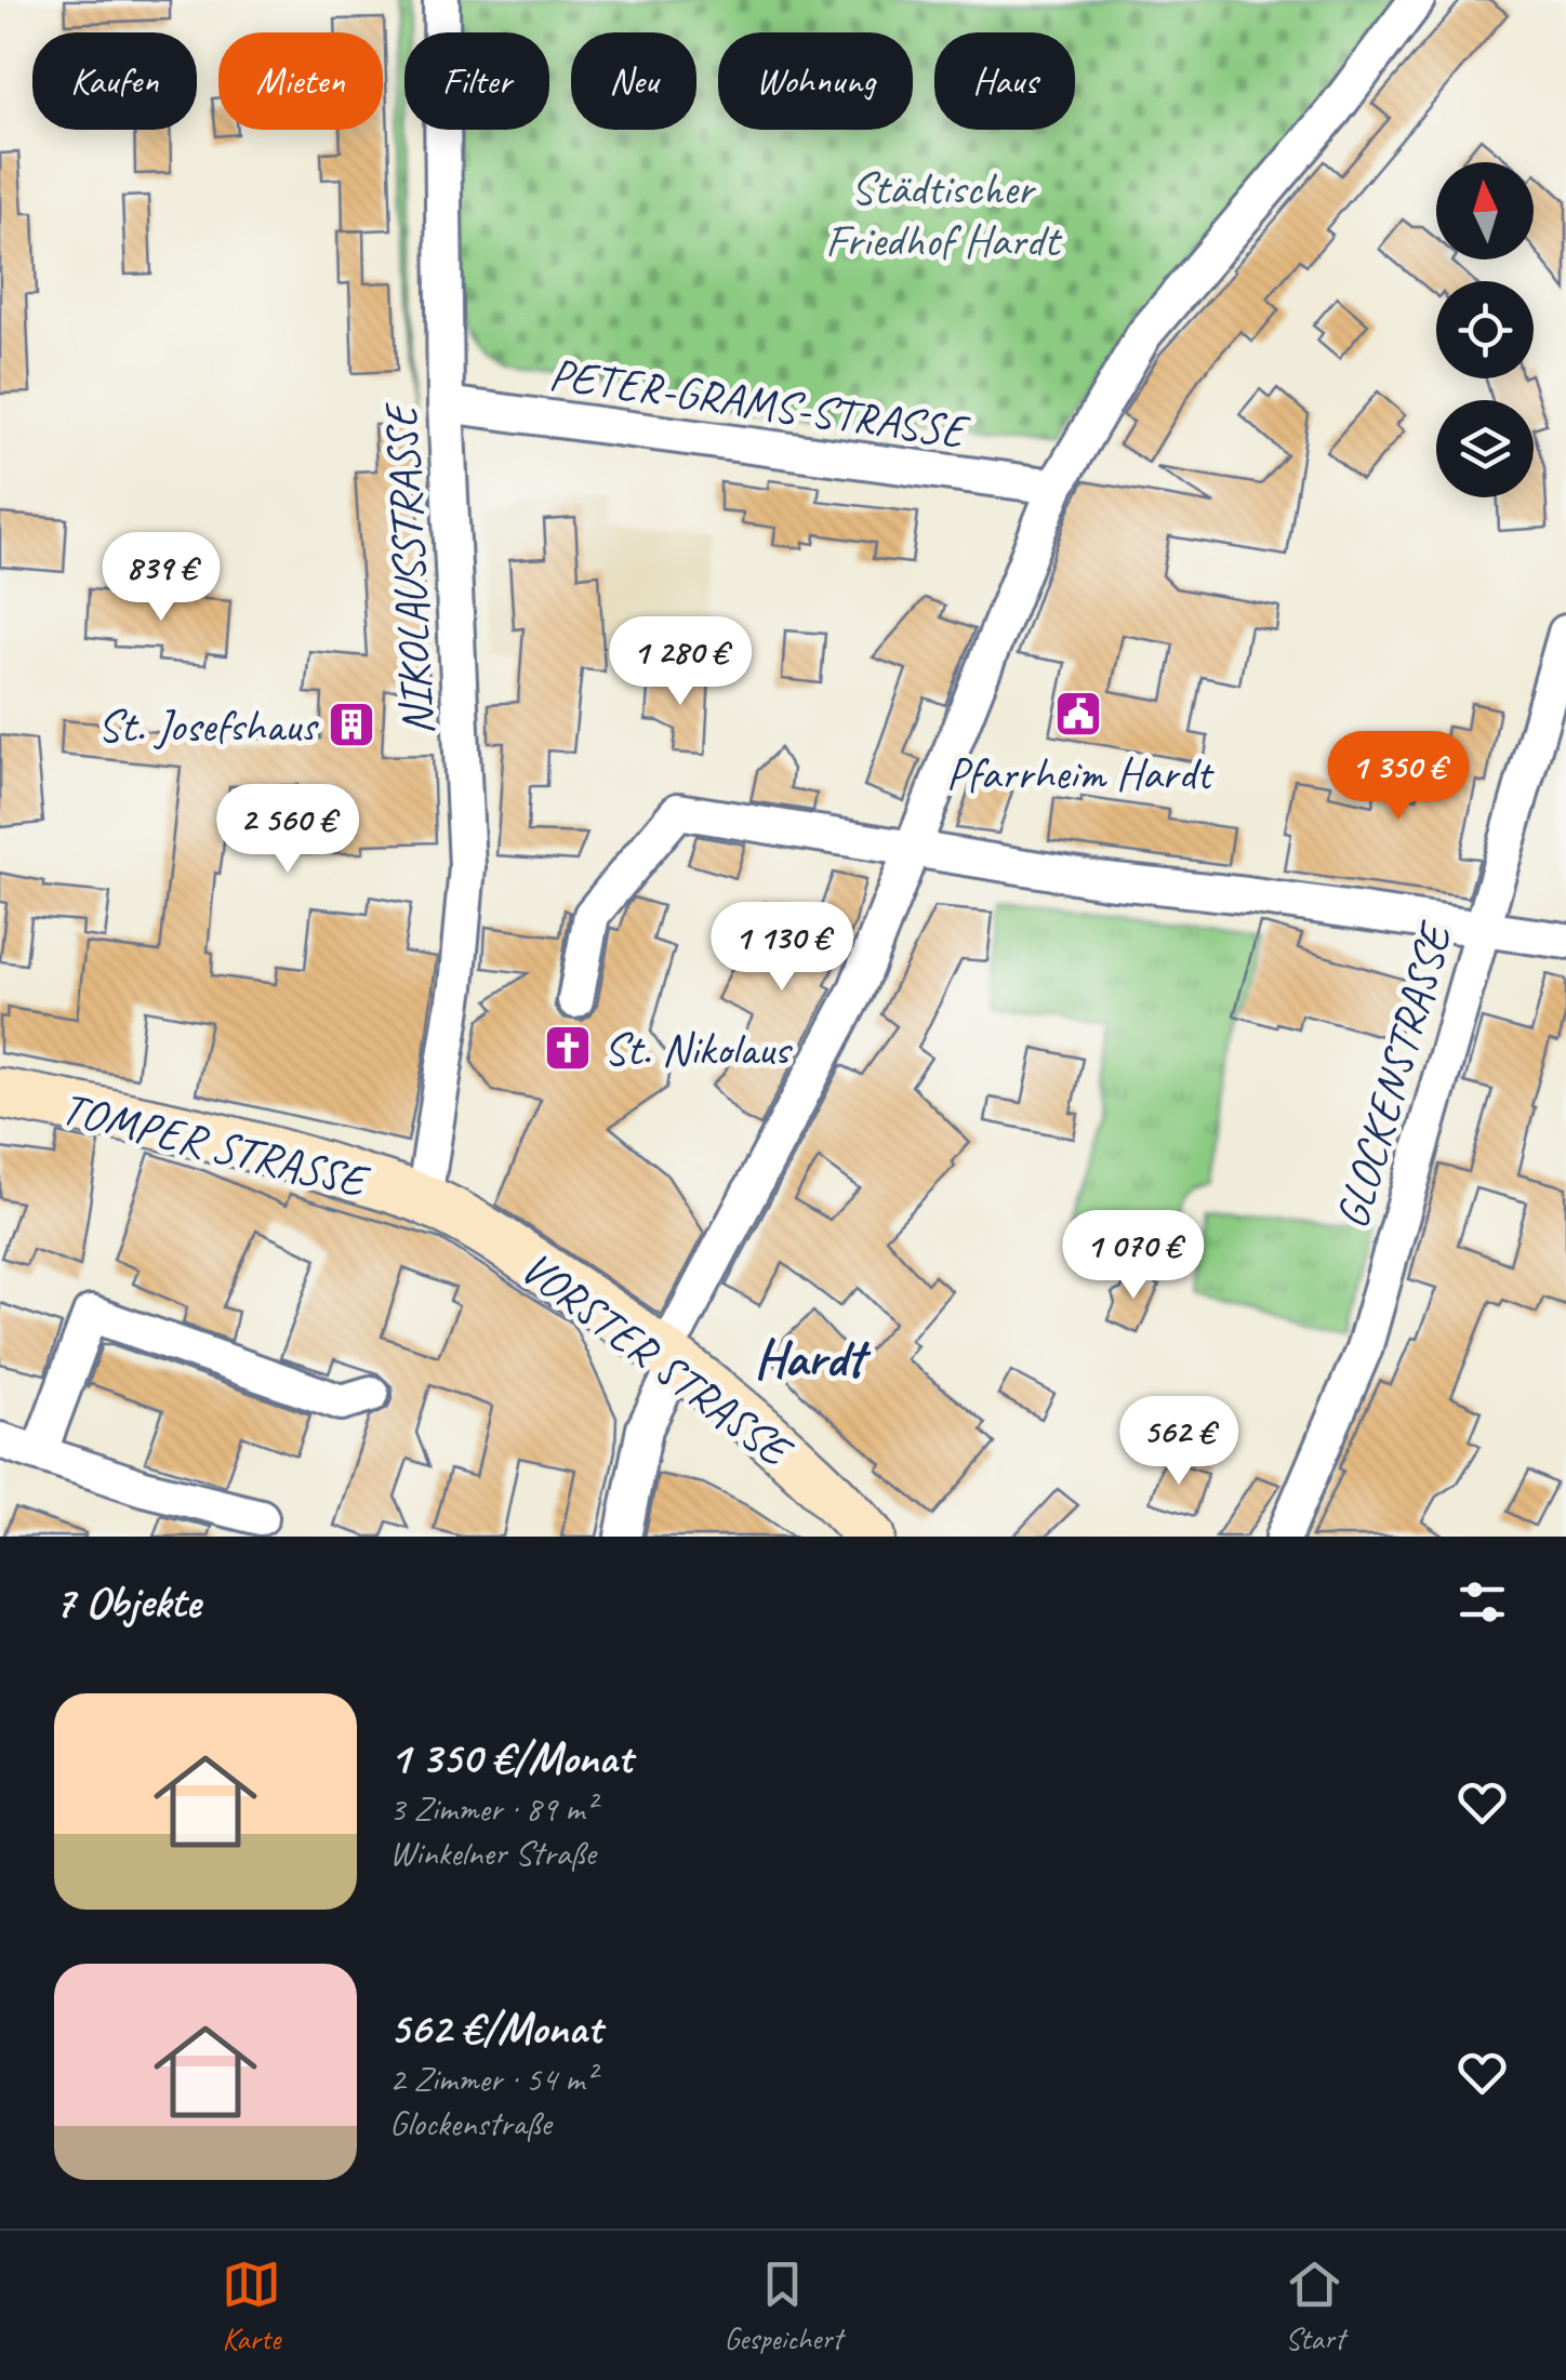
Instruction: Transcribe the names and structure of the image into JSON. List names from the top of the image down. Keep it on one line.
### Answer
{"streets":{"main road":["TOMPER STRASSE","VORSTER STRASSE"],"street":["PETER-GRAMS-STRASSE","NIKOLAUSSTRASSE","GLOCKENSTRASSE"]},"crossings":[["PETER-GRAMS-STRASSE","NIKOLAUSSTRASSE"],["NIKOLAUSSTRASSE","TOMPER STRASSE"],["NIKOLAUSSTRASSE","VORSTER STRASSE"],["TOMPER STRASSE","VORSTER STRASSE"]],"districts":["Hardt"],"parks":["Städtischer Friedhof Hardt"],"places":{"public building":["Pfarrheim Hardt"],"building":["St. Josefshaus"],"church":["St. Nikolaus"]},"north":"top","page":{"chip":["Kaufen","Mieten","Filter","Neu","Wohnung","Haus"],"price":["839 €","1 280 €","1 350 €","2 560 €","1 130 €","1 070 €","562 €"],"heading":"7 Objekte","list":[{"name":"1 350 €/Monat","note":"3 Zimmer · 89 m² · Winkelner Straße"},{"name":"562 €/Monat","note":"2 Zimmer · 54 m² · Glockenstraße"}],"tabs":["Karte","Gespeichert","Start"]}}
